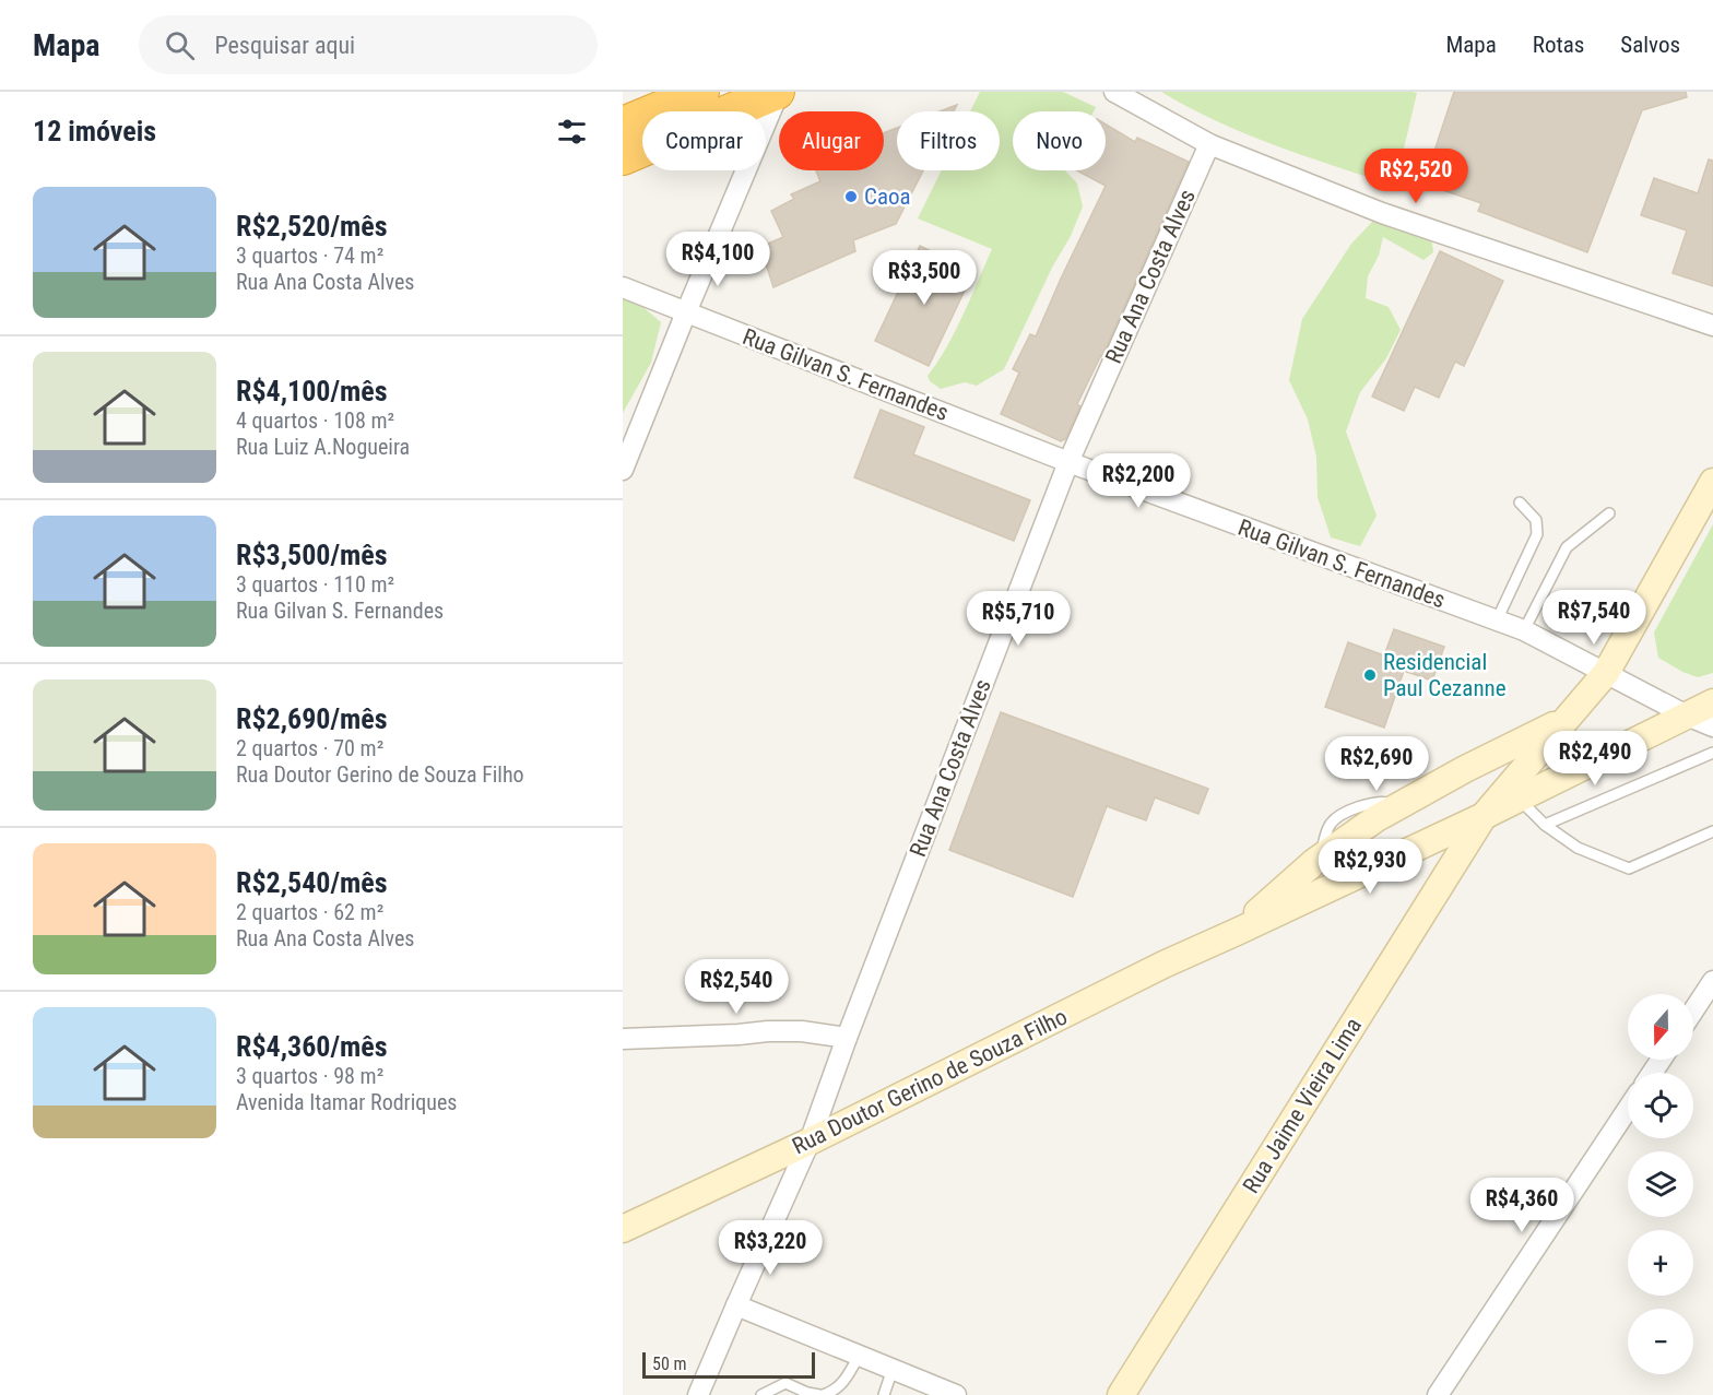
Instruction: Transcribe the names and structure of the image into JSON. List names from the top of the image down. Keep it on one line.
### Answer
{"streets":{"main road":["Rua Doutor Gerino de Souza Filho","Rua Jaime Vieira Lima"],"street":["Rua Ana Costa Alves","Rua Gilvan S. Fernandes"]},"crossings":[["Rua Ana Costa Alves","Rua Gilvan S. Fernandes"],["Rua Ana Costa Alves","Rua Doutor Gerino de Souza Filho"],["Rua Gilvan S. Fernandes","Rua Doutor Gerino de Souza Filho"],["Rua Gilvan S. Fernandes","Rua Jaime Vieira Lima"],["Rua Doutor Gerino de Souza Filho","Rua Jaime Vieira Lima"]],"places":["Caoa","Residencial Paul Cezanne"],"scale_bar":"50 m","north":"bottom","page":{"header":"Mapa","search":"Pesquisar aqui","nav":["Mapa","Rotas","Salvos"],"heading":"12 imóveis","chip":["Comprar","Alugar","Filtros","Novo"],"price":["R$2,520","R$4,100","R$3,500","R$2,200","R$7,540","R$5,710","R$2,490","R$2,690","R$2,930","R$2,540","R$4,360","R$3,220"],"list":[{"name":"R$2,520/mês","note":"3 quartos · 74 m² · Rua Ana Costa Alves"},{"name":"R$4,100/mês","note":"4 quartos · 108 m² · Rua Luiz A.Nogueira"},{"name":"R$3,500/mês","note":"3 quartos · 110 m² · Rua Gilvan S. Fernandes"},{"name":"R$2,690/mês","note":"2 quartos · 70 m² · Rua Doutor Gerino de Souza Filho"},{"name":"R$2,540/mês","note":"2 quartos · 62 m² · Rua Ana Costa Alves"},{"name":"R$4,360/mês","note":"3 quartos · 98 m² · Avenida Itamar Rodriques"}],"map_buttons":["+","−"],"scale":"50 m"}}
